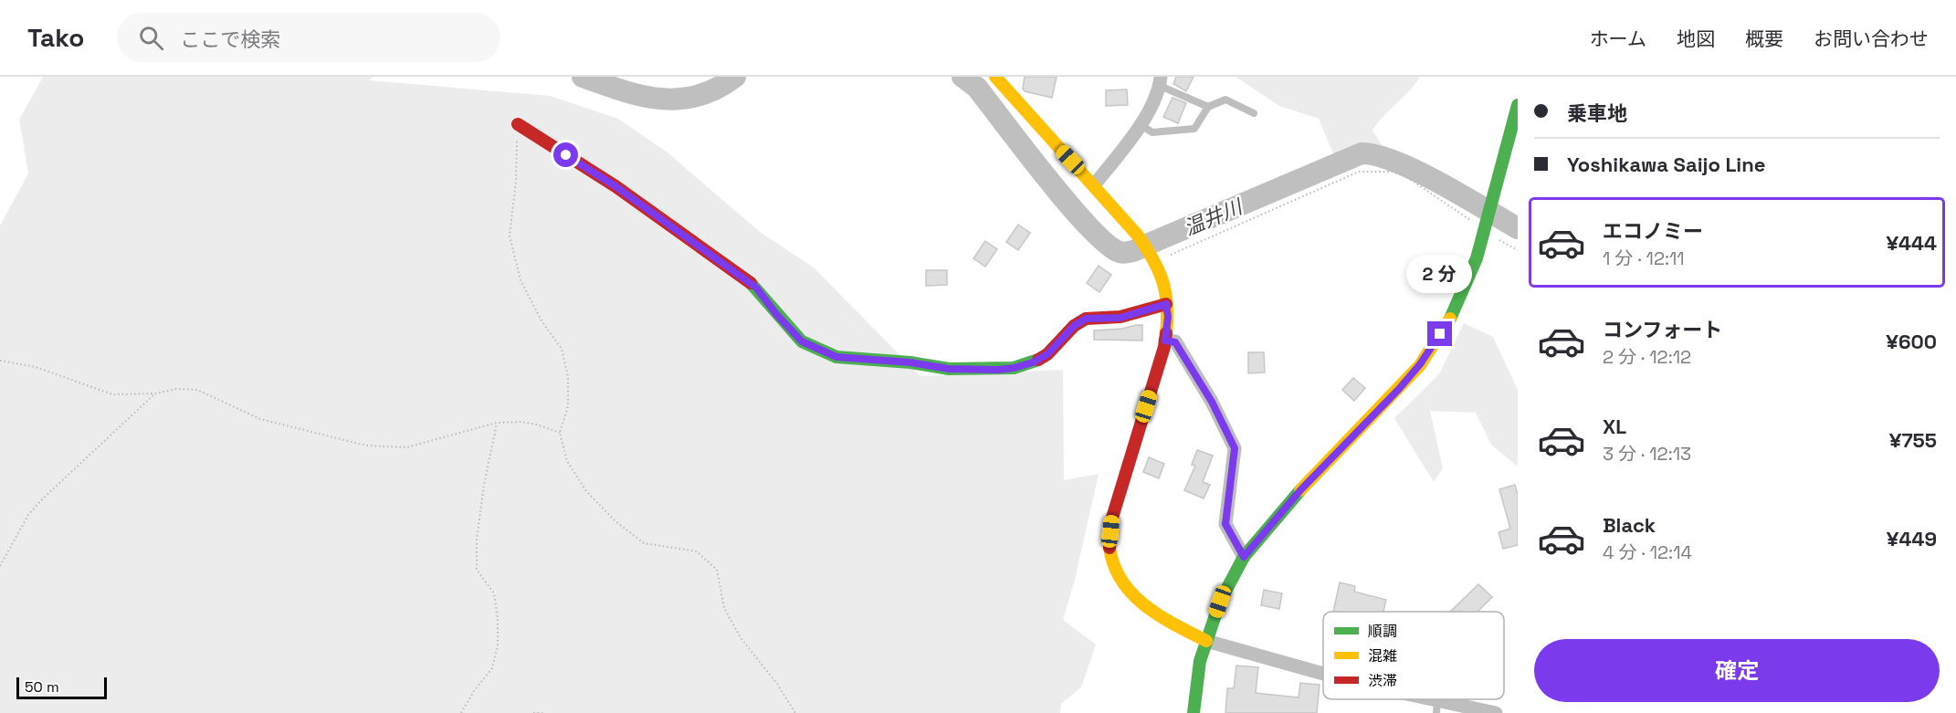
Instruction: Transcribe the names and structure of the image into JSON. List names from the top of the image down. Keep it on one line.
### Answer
{"water":["温井川"],"legend":["順調","混雑","渋滞"],"scale_bar":"50 m","page":{"header":"Tako","search":"ここで検索","nav":["ホーム","地図","概要","お問い合わせ"],"banner":["乗車地","Yoshikawa Saijo Line"],"list":[{"name":"エコノミー","note":"1 分 · 12:11","value":"¥444"},{"name":"コンフォート","note":"2 分 · 12:12","value":"¥600"},{"name":"XL","note":"3 分 · 12:13","value":"¥755"},{"name":"Black","note":"4 分 · 12:14","value":"¥449"}],"bubble":"2 分","buttons":"確定","scale":"50 m"}}
